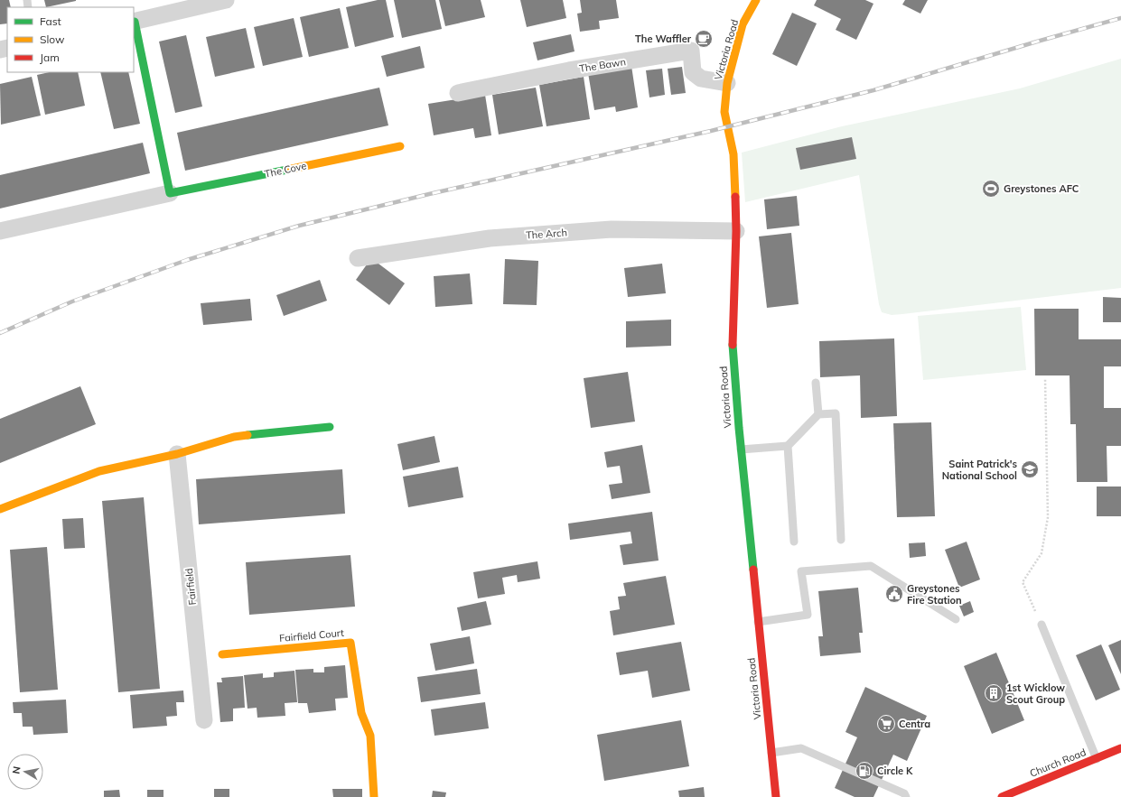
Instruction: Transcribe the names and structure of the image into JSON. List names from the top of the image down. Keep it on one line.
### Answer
{"streets":{"street":["Victoria Road","The Bawn","The Cove","The Arch","Fairfield","Fairfield Court","Church Road"]},"crossings":[["Victoria Road","The Bawn"],["Victoria Road","The Arch"]],"places":{"cafe":["The Waffler"],"sports":["Greystones AFC"],"school or university":["Saint Patrick's National School"],"public building":["Greystones Fire Station"],"building":["1st Wicklow Scout Group"],"supermarket":["Centra"],"fuel station":["Circle K"]},"legend":["Fast","Slow","Jam"],"north":"left"}
